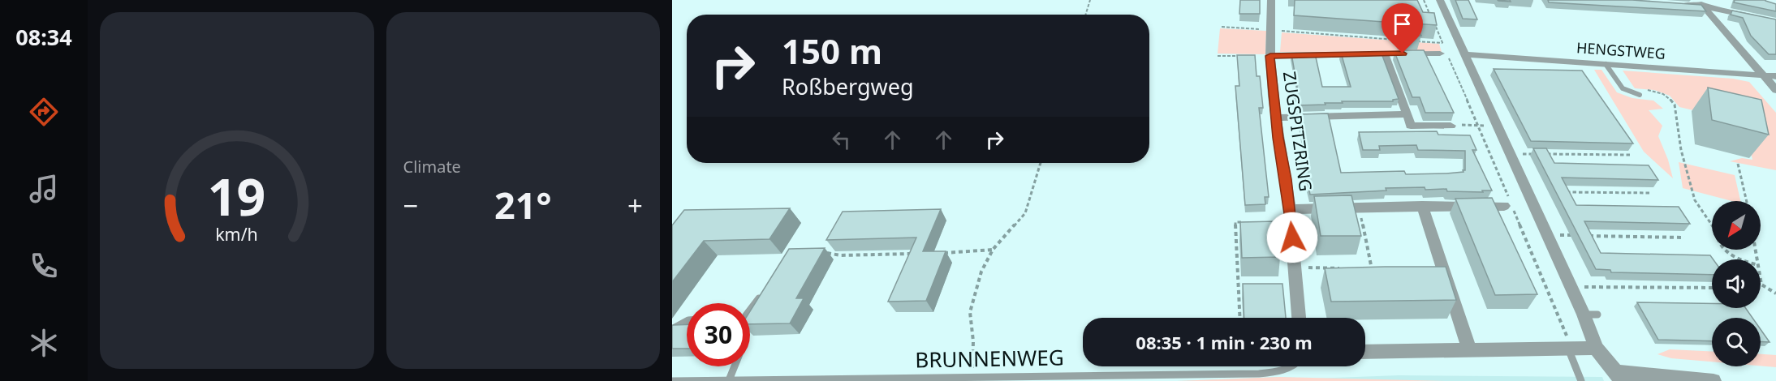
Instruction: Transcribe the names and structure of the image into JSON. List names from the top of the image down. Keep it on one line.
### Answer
{"streets":{"street":["HENGSTWEG","ZUGSPITZRING"],"lane":["BRUNNENWEG"]},"north":"bottom left","page":{"tabs":"08:34","tile":"Climate","turn":["150 m","Roßbergweg"],"heat":["−","21°","+"],"limit":"30","trip":"08:35 · 1 min · 230 m","gauge":["19","km/h"]}}
